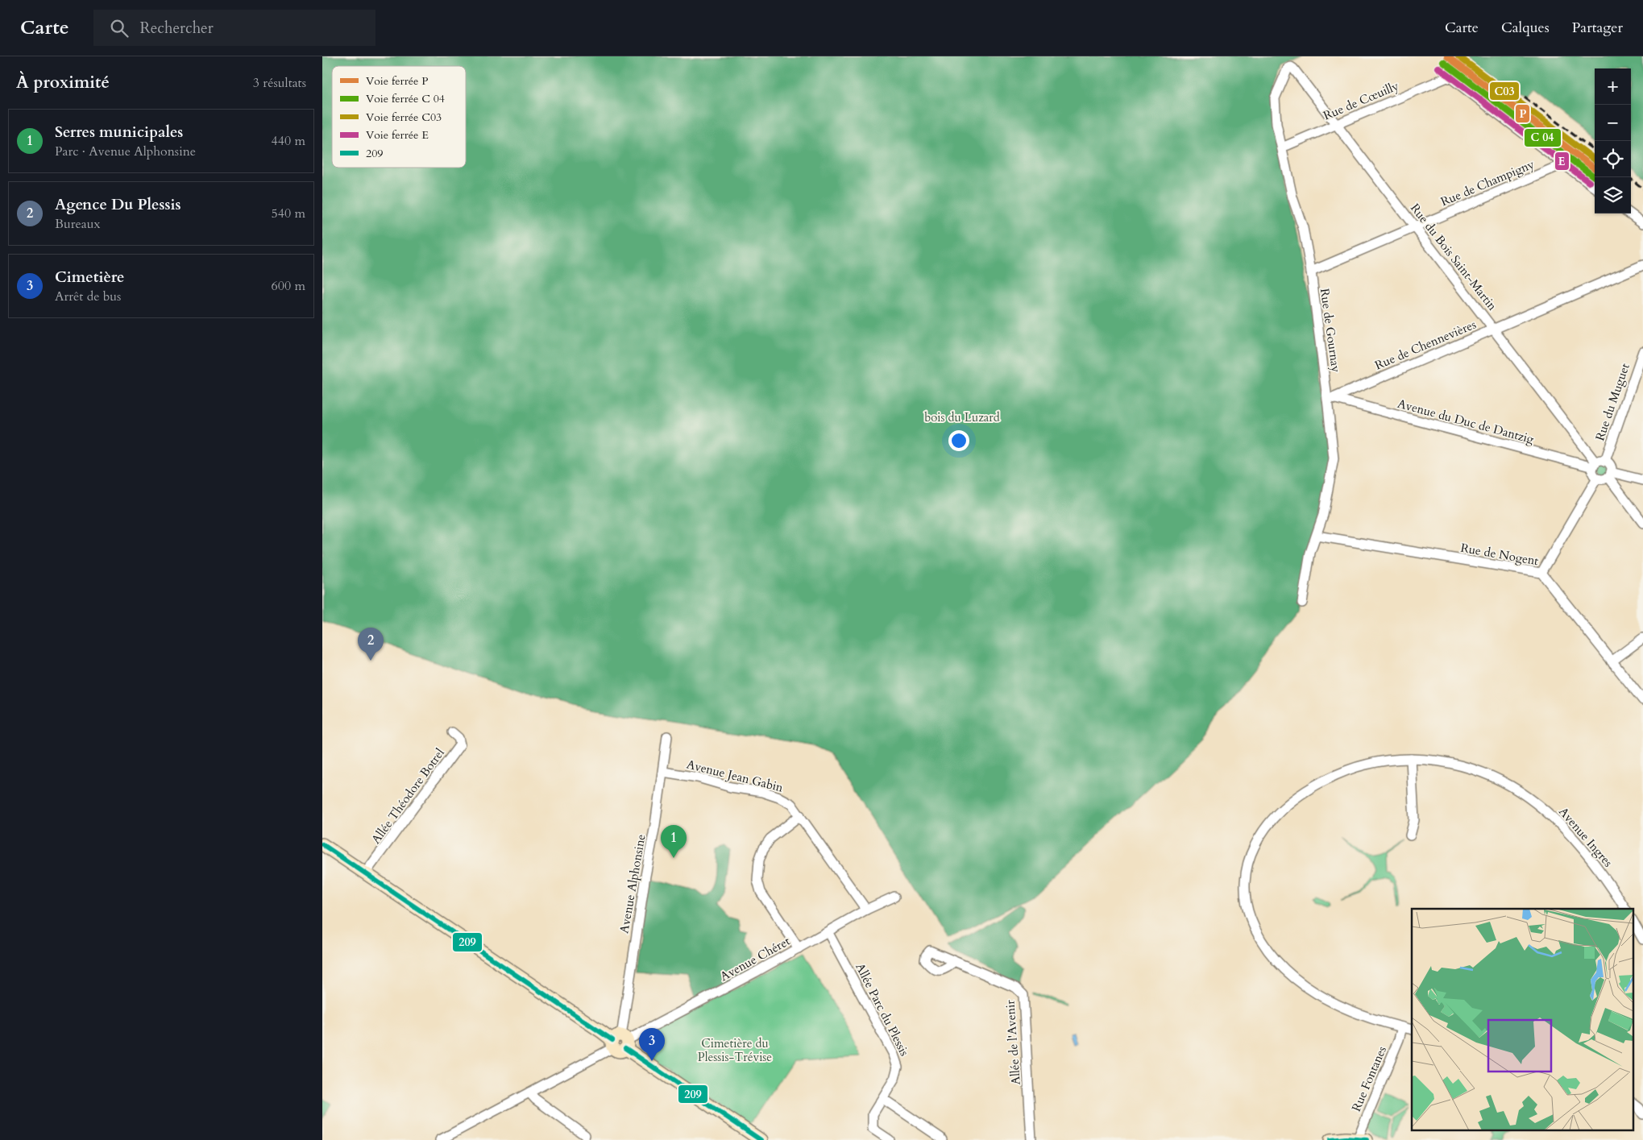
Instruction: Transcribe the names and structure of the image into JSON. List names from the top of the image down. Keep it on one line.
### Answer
{"streets":{"street":["Rue de Cœuilly","Rue de Champigny","Rue du Bois Saint-Martin","Rue de Gournay","Rue de Chennevières","Rue du Muguet","Avenue du Duc de Dantzig","Rue de Nogent","Avenue Jean Gabin","Allée Théodore Botrel","Avenue Ingres","Avenue Alphonsine","Avenue Chéret","Allée Parc du Plessis","Allée de l'Avenir","Rue Fontanes"]},"crossings":[["Rue de Cœuilly","Rue de Champigny"],["Rue de Cœuilly","Rue du Bois Saint-Martin"],["Rue de Cœuilly","Rue de Gournay"],["Rue de Champigny","Rue du Bois Saint-Martin"],["Rue de Champigny","Rue de Gournay"],["Rue du Bois Saint-Martin","Rue de Gournay"],["Rue du Bois Saint-Martin","Rue de Chennevières"],["Rue du Bois Saint-Martin","Rue du Muguet"],["Rue du Bois Saint-Martin","Avenue du Duc de Dantzig"],["Rue de Gournay","Rue de Chennevières"],["Rue de Gournay","Avenue du Duc de Dantzig"],["Rue de Gournay","Rue de Nogent"],["Rue de Chennevières","Avenue du Duc de Dantzig"],["Rue du Muguet","Avenue du Duc de Dantzig"],["Avenue Jean Gabin","Avenue Alphonsine"],["Avenue Jean Gabin","Avenue Chéret"],["Avenue Ingres","Rue Fontanes"],["Avenue Alphonsine","Avenue Chéret"],["Avenue Chéret","Allée Parc du Plessis"]],"parks":["bois du Luzard","Cimetière du Plessis-Trévise"],"lines":["rail line P","rail line C03","rail line E","transit line 209"],"legend":["Voie ferrée P","Voie ferrée C 04","Voie ferrée C03","Voie ferrée E","209"],"page":{"header":"Carte","search":"Rechercher","nav":["Carte","Calques","Partager"],"heading":["À proximité","3 résultats"],"map_buttons":["+","−"],"list":[{"mark":"1","name":"Serres municipales","note":"Parc · Avenue Alphonsine","value":"440 m"},{"mark":"2","name":"Agence Du Plessis","note":"Bureaux","value":"540 m"},{"mark":"3","name":"Cimetière","note":"Arrêt de bus","value":"600 m"}],"pins":["2","1","3"]}}
